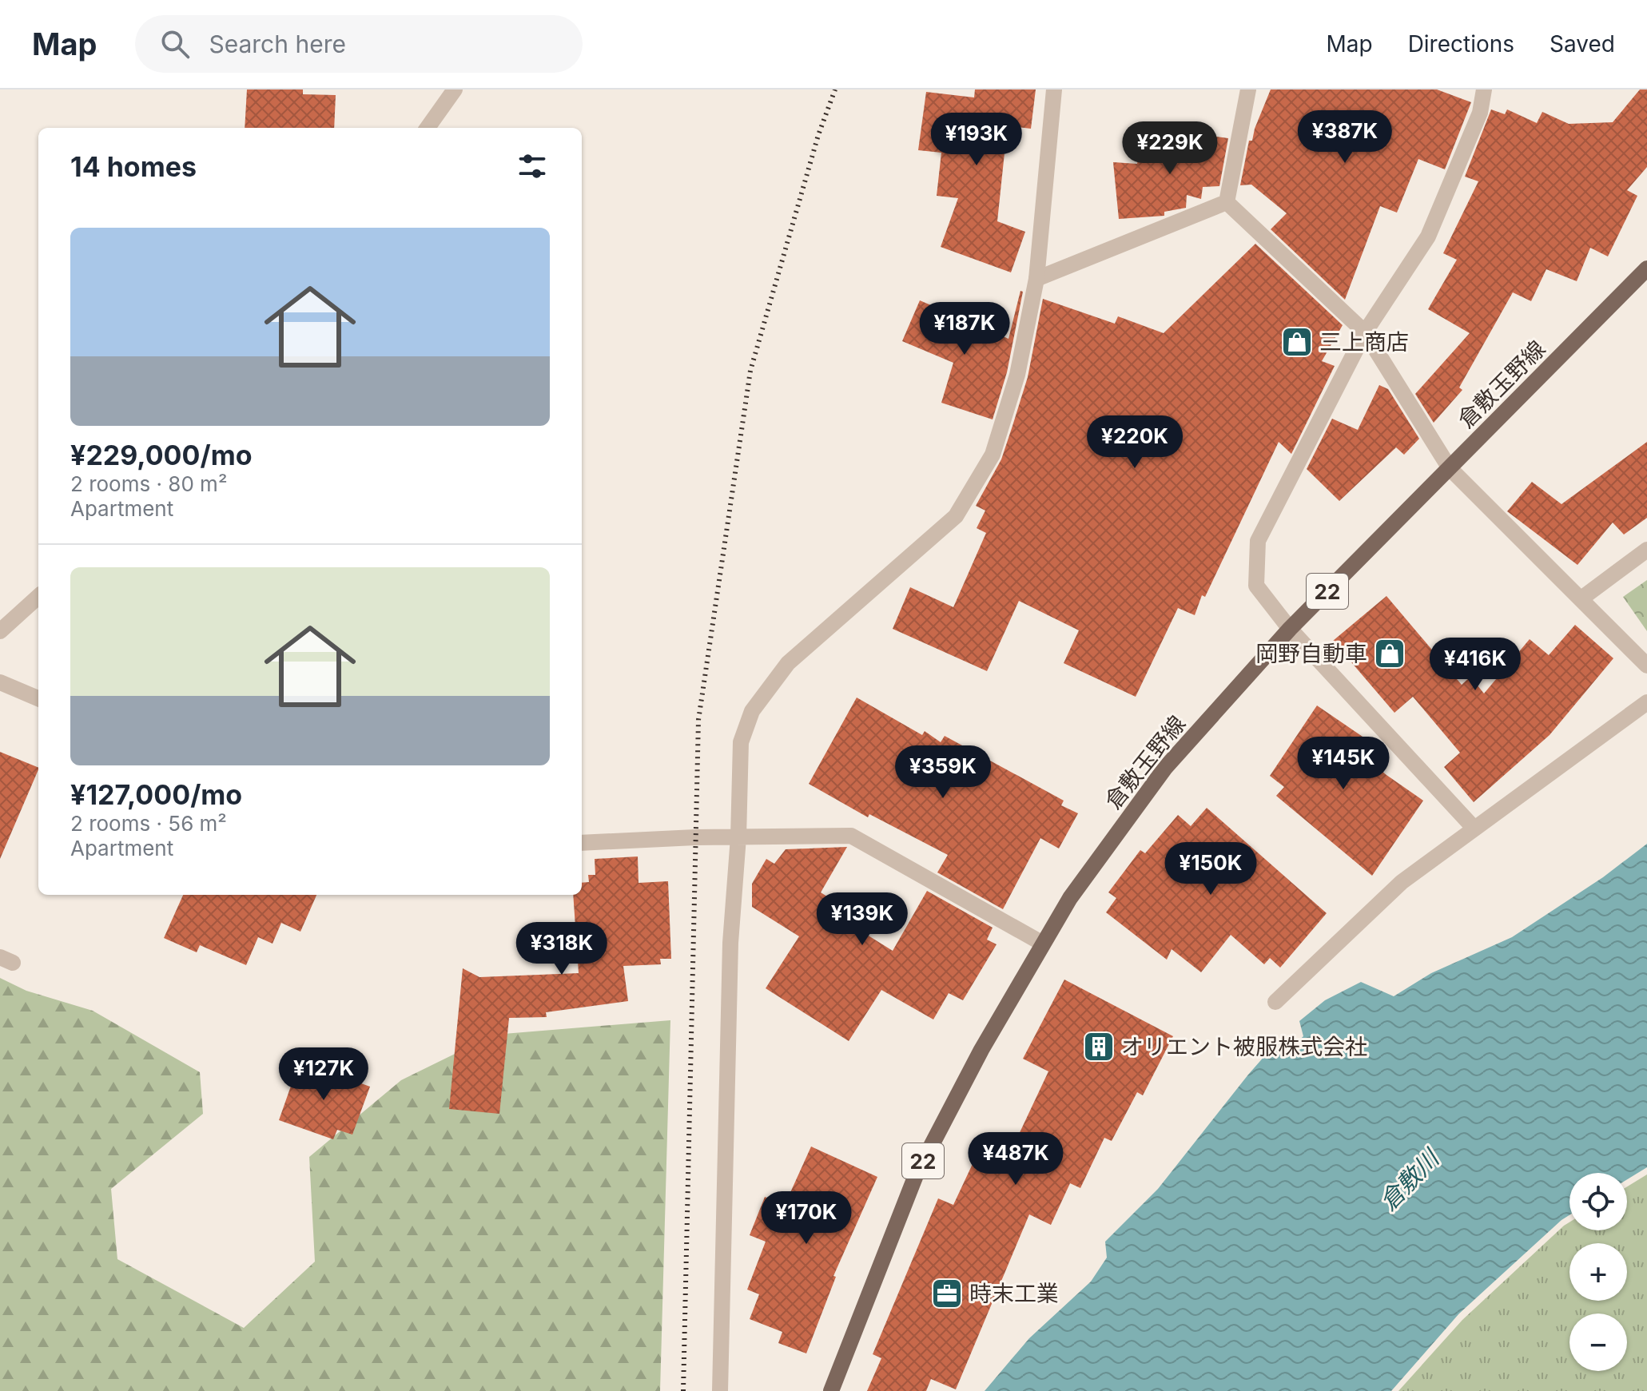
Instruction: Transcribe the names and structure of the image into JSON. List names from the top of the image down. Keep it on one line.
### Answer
{"streets":{"main road":["倉敷玉野線","22"]},"water":["倉敷川"],"places":{"shop":["三上商店","岡野自動車"],"building":["オリエント被服株式会社"],"office":["時末工業"]},"page":{"header":"Map","search":"Search here","nav":["Map","Directions","Saved"],"price":["¥387K","¥193K","¥229K","¥187K","¥220K","¥416K","¥145K","¥359K","¥150K","¥139K","¥318K","¥127K","¥487K","¥170K"],"heading":"14 homes","list":[{"name":"¥229,000/mo","note":"2 rooms · 80 m² · Apartment"},{"name":"¥127,000/mo","note":"2 rooms · 56 m² · Apartment"}],"map_buttons":["+","−"]}}
